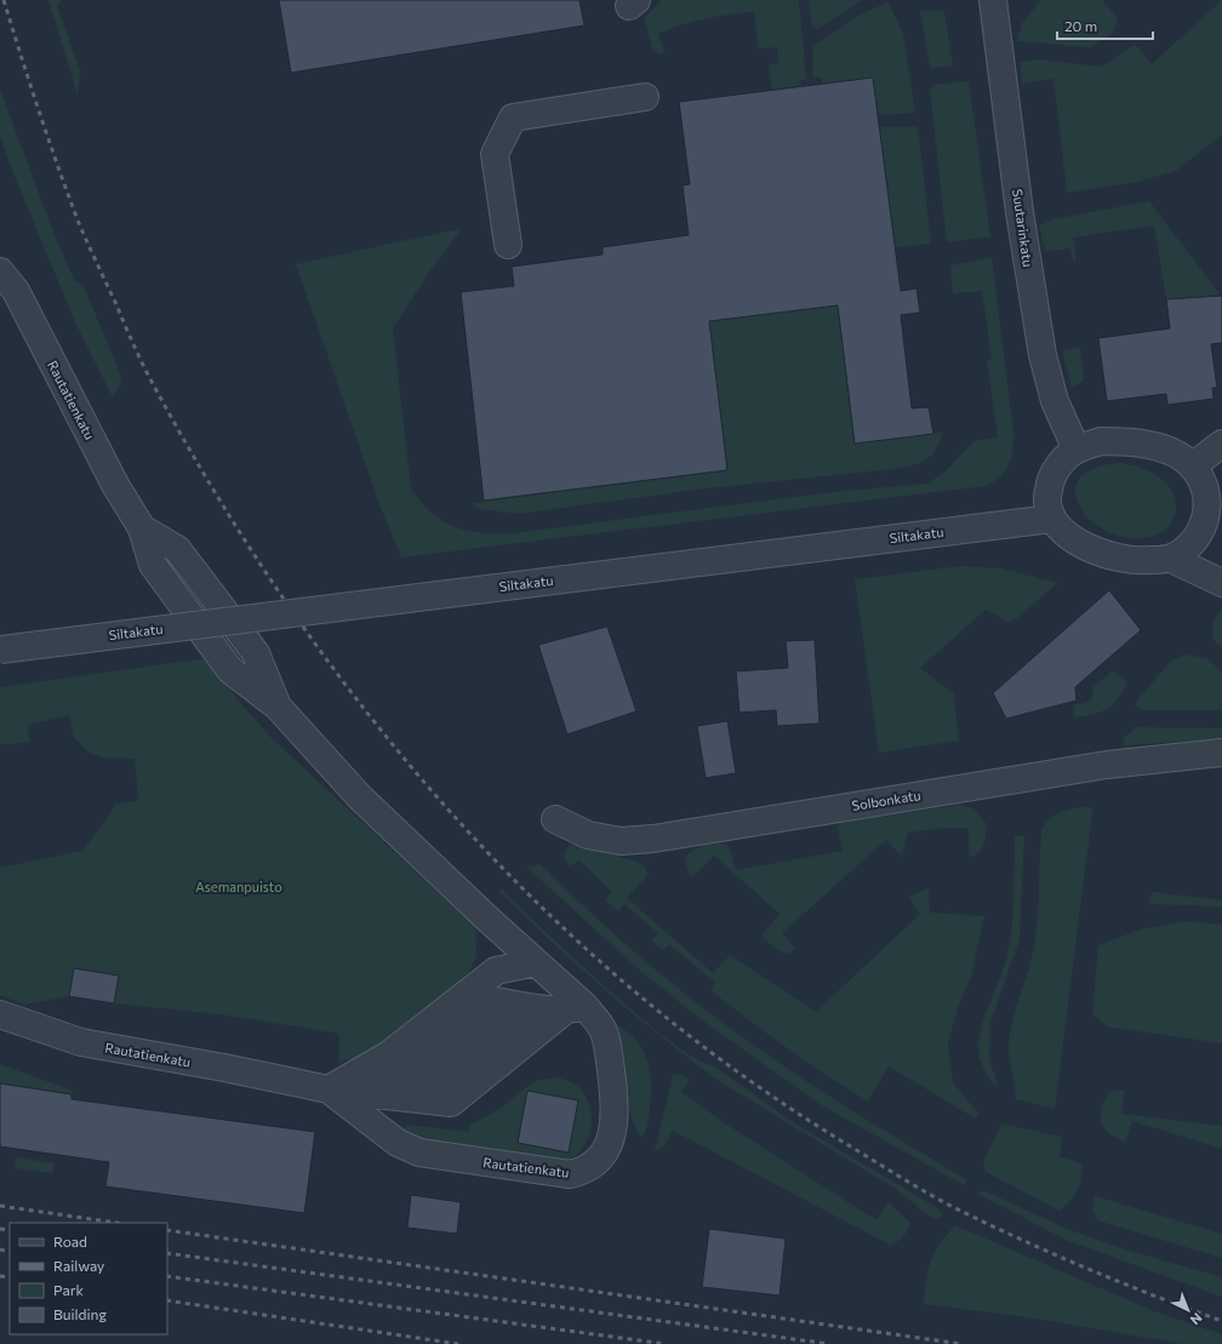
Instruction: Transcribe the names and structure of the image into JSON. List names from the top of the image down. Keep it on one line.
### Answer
{"streets":{"street":["Suutarinkatu","Rautatienkatu","Siltakatu","Solbonkatu"]},"crossings":[["Suutarinkatu","Siltakatu"]],"parks":["Asemanpuisto"],"legend":["Road","Railway","Park","Building"],"scale_bar":"20 m","north":"bottom right"}
